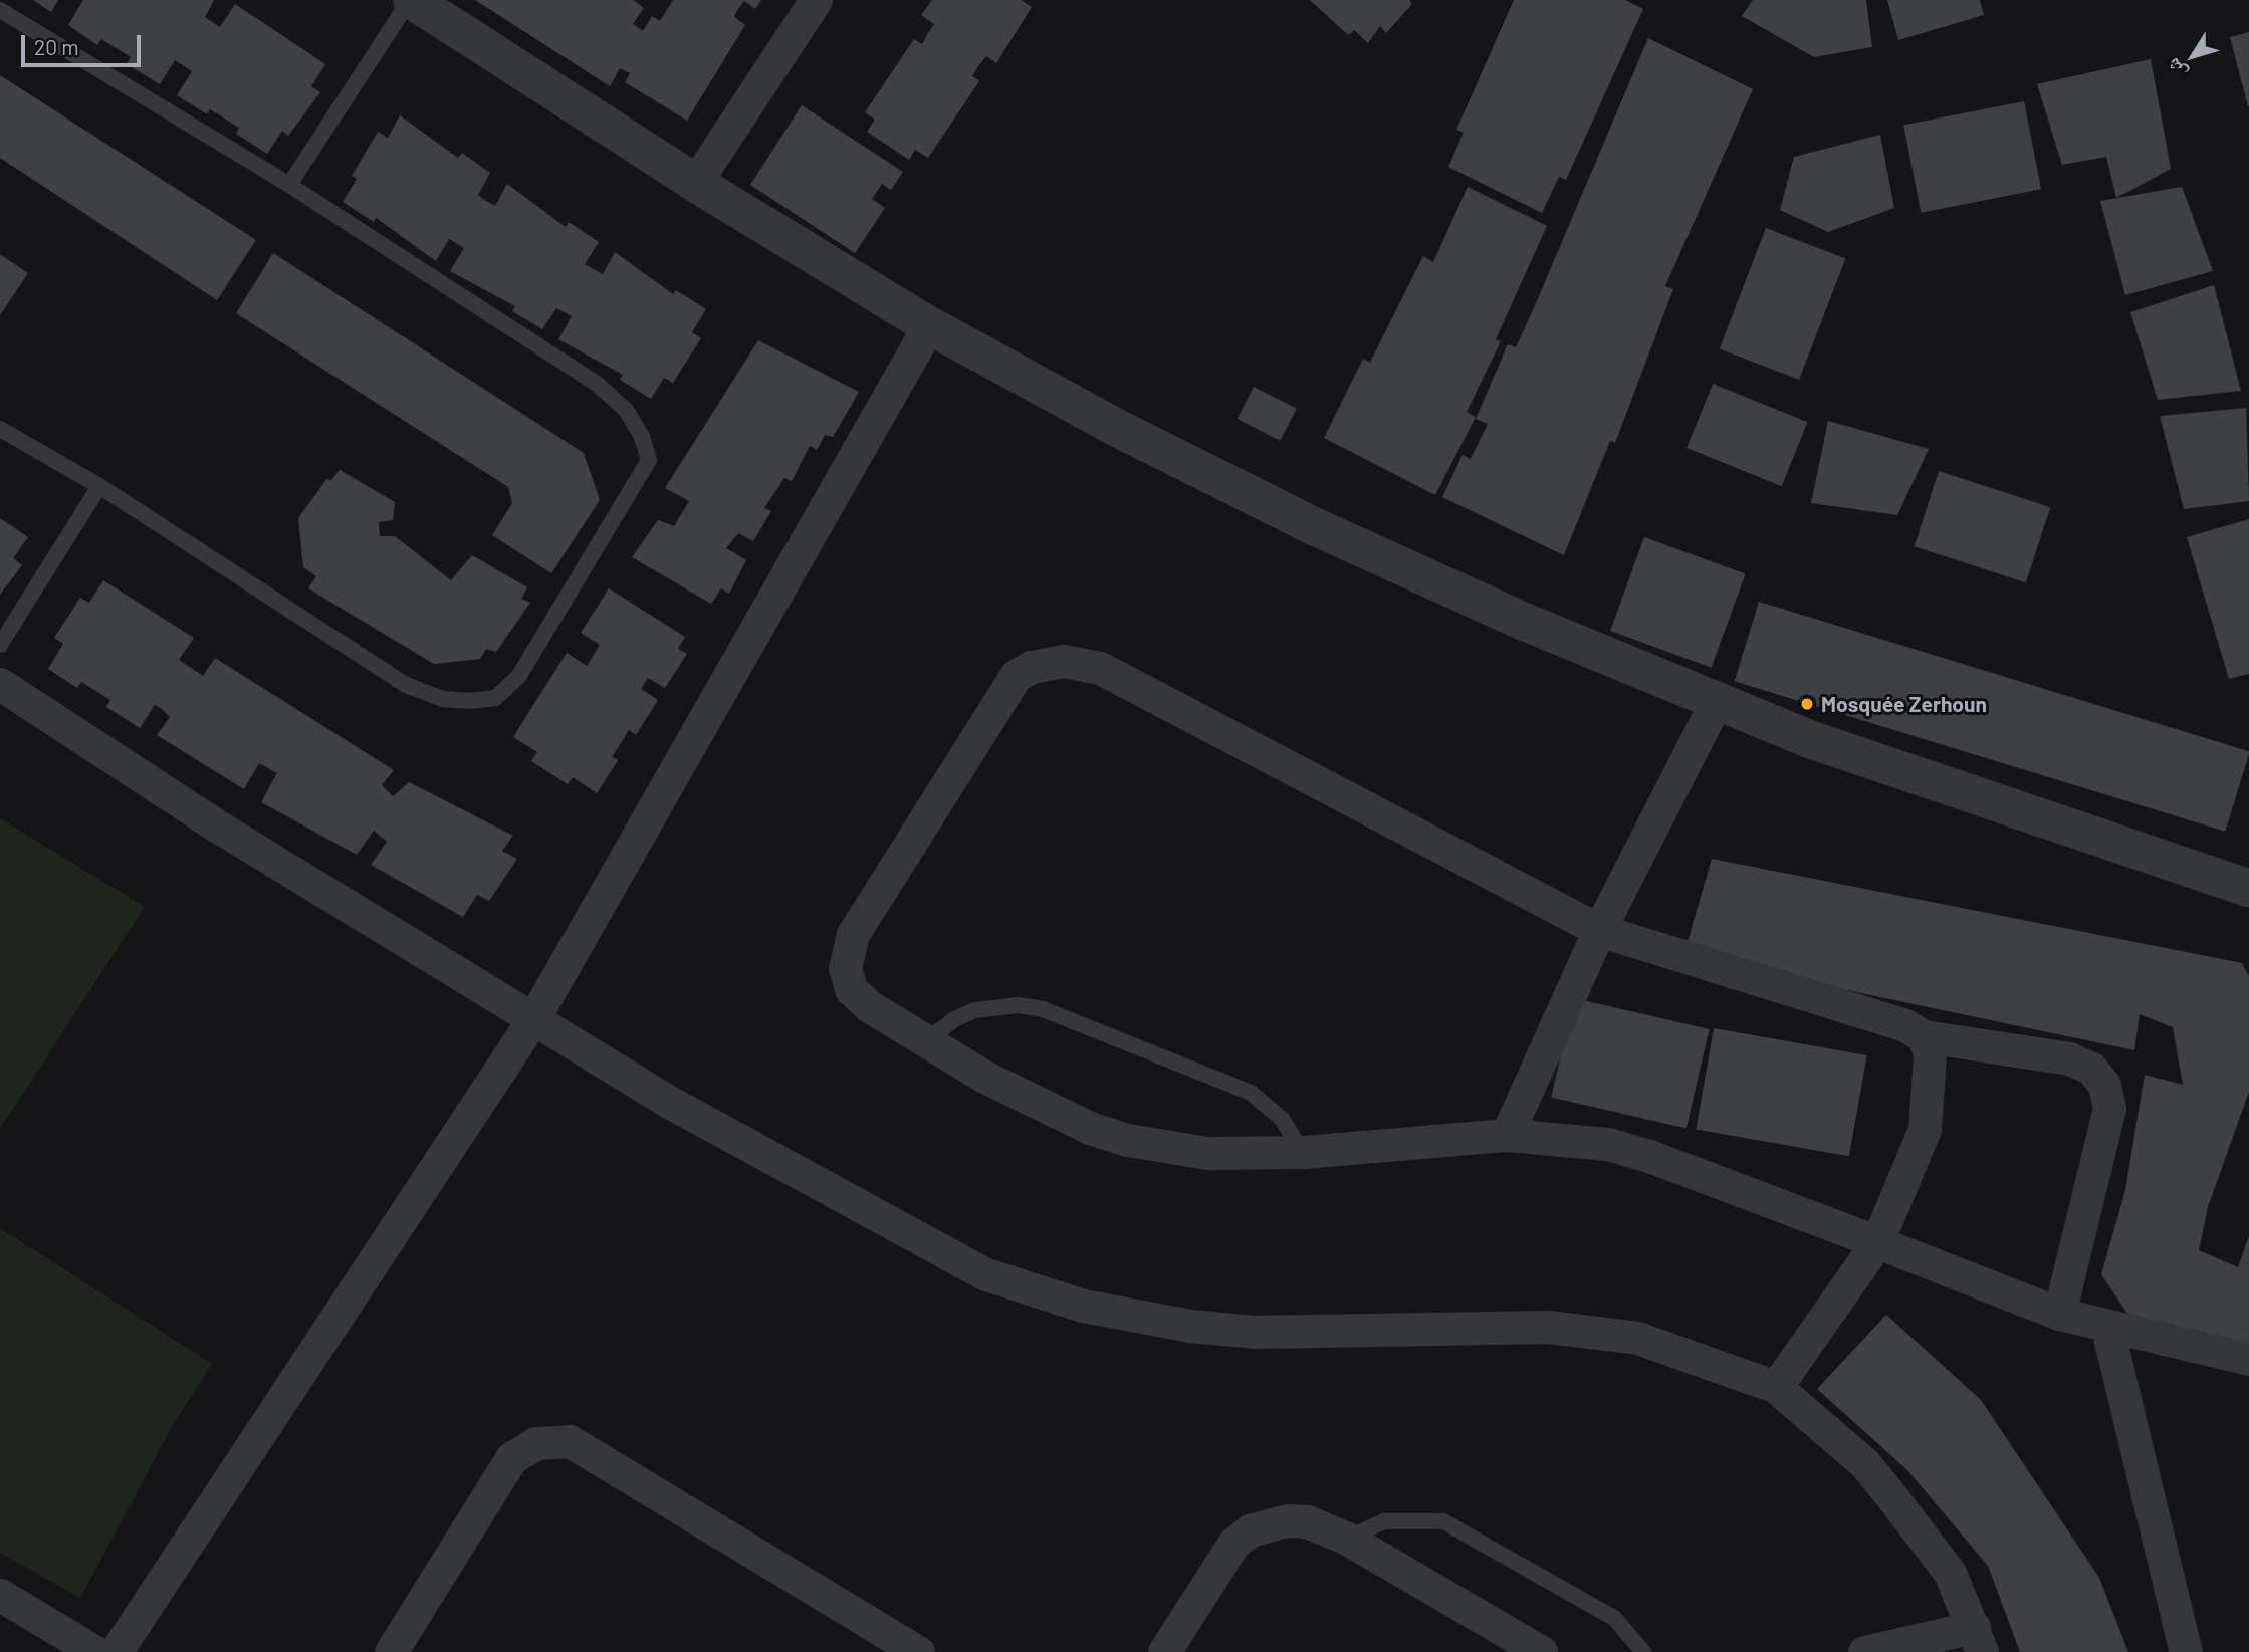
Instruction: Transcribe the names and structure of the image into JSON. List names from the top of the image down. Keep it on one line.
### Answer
{"places":["Mosquée Zerhoun"],"scale_bar":"20 m","north":"bottom left"}
